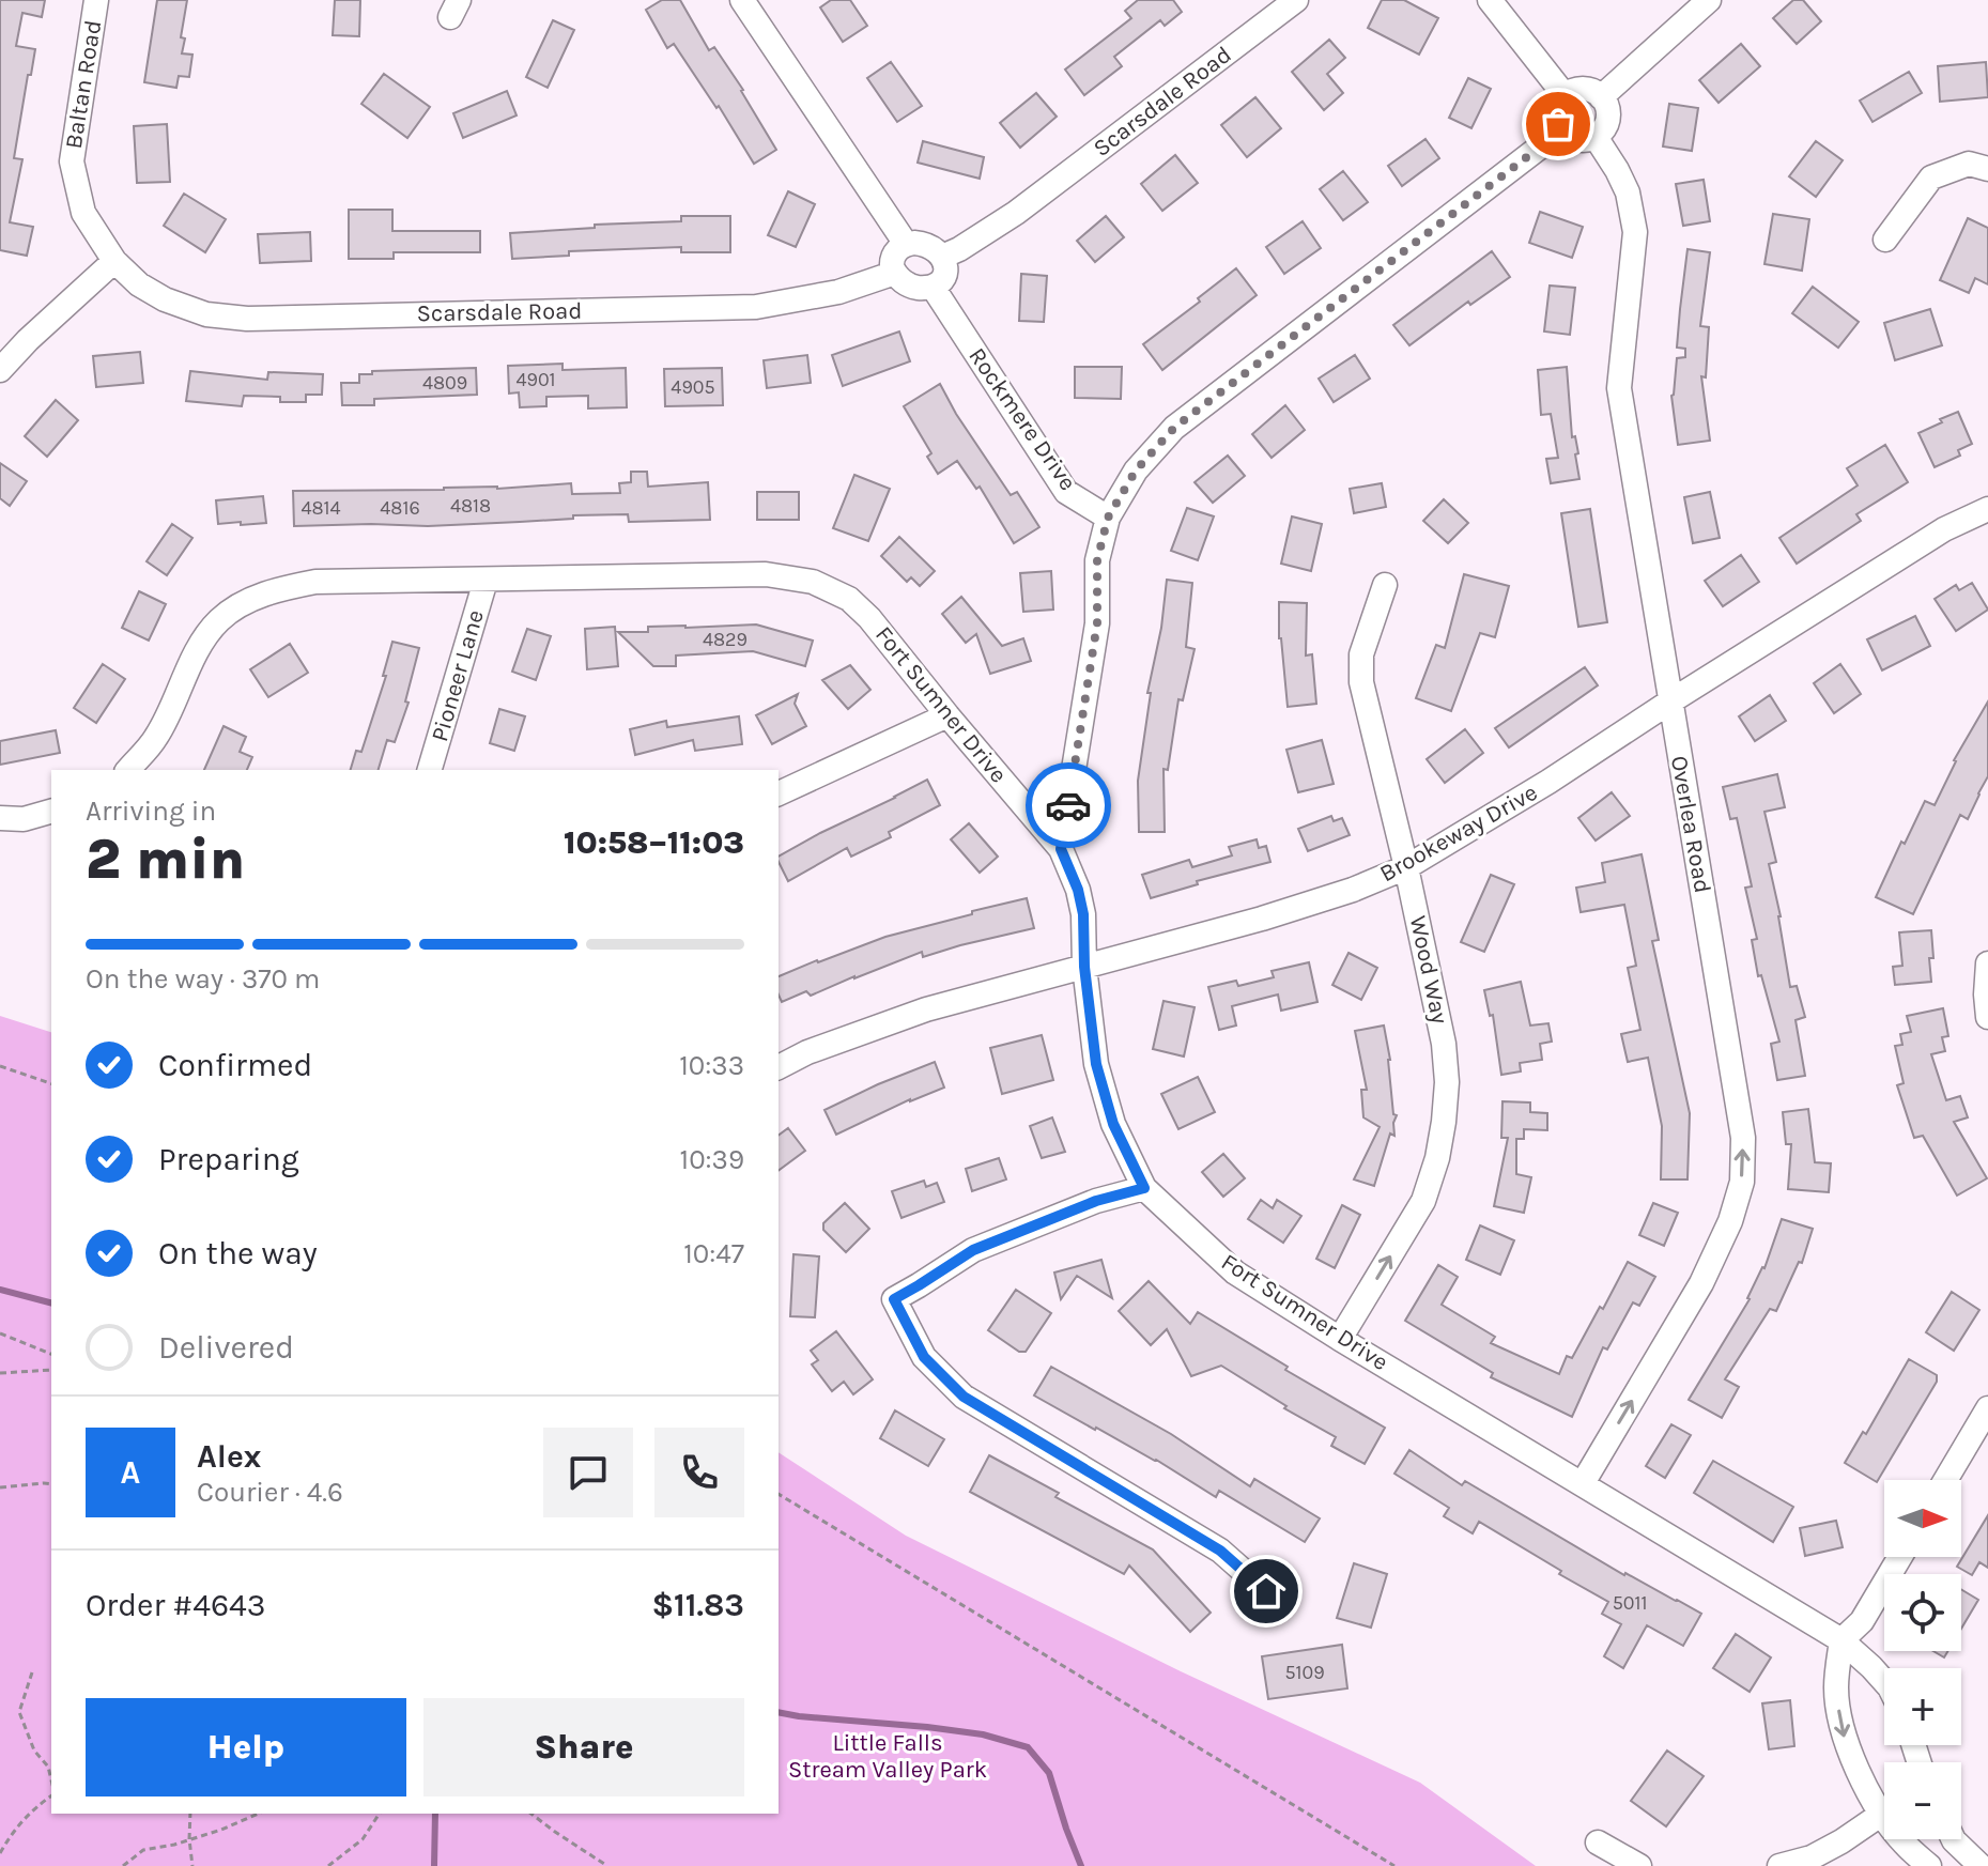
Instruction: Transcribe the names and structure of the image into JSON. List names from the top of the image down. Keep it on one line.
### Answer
{"streets":{"street":["Baltan Road","Scarsdale Road","Rockmere Drive","Pioneer Lane","Fort Sumner Drive","Overlea Road","Brookeway Drive","Wood Way"]},"crossings":[["Baltan Road","Scarsdale Road"],["Scarsdale Road","Rockmere Drive"],["Pioneer Lane","Fort Sumner Drive"],["Fort Sumner Drive","Overlea Road"],["Fort Sumner Drive","Brookeway Drive"],["Fort Sumner Drive","Wood Way"],["Overlea Road","Brookeway Drive"],["Brookeway Drive","Wood Way"]],"one_way":["Overlea Road","Wood Way"],"parks":["Little Falls Stream Valley Park"],"house_numbers":["4901","4809","4905","4818","4814","4816","4829","5011","5109"],"north":"right","page":{"heading":["2 min","Arriving in","10:58–11:03"],"panel":["Alex","Courier · 4.6","Order #4643","$11.83"],"bar":"On the way · 370 m","list":[["Confirmed","10:33"],["Preparing","10:39"],["On the way","10:47"],"Delivered"],"round":"A","map_buttons":["+","−"],"buttons":["Help","Share"]}}
